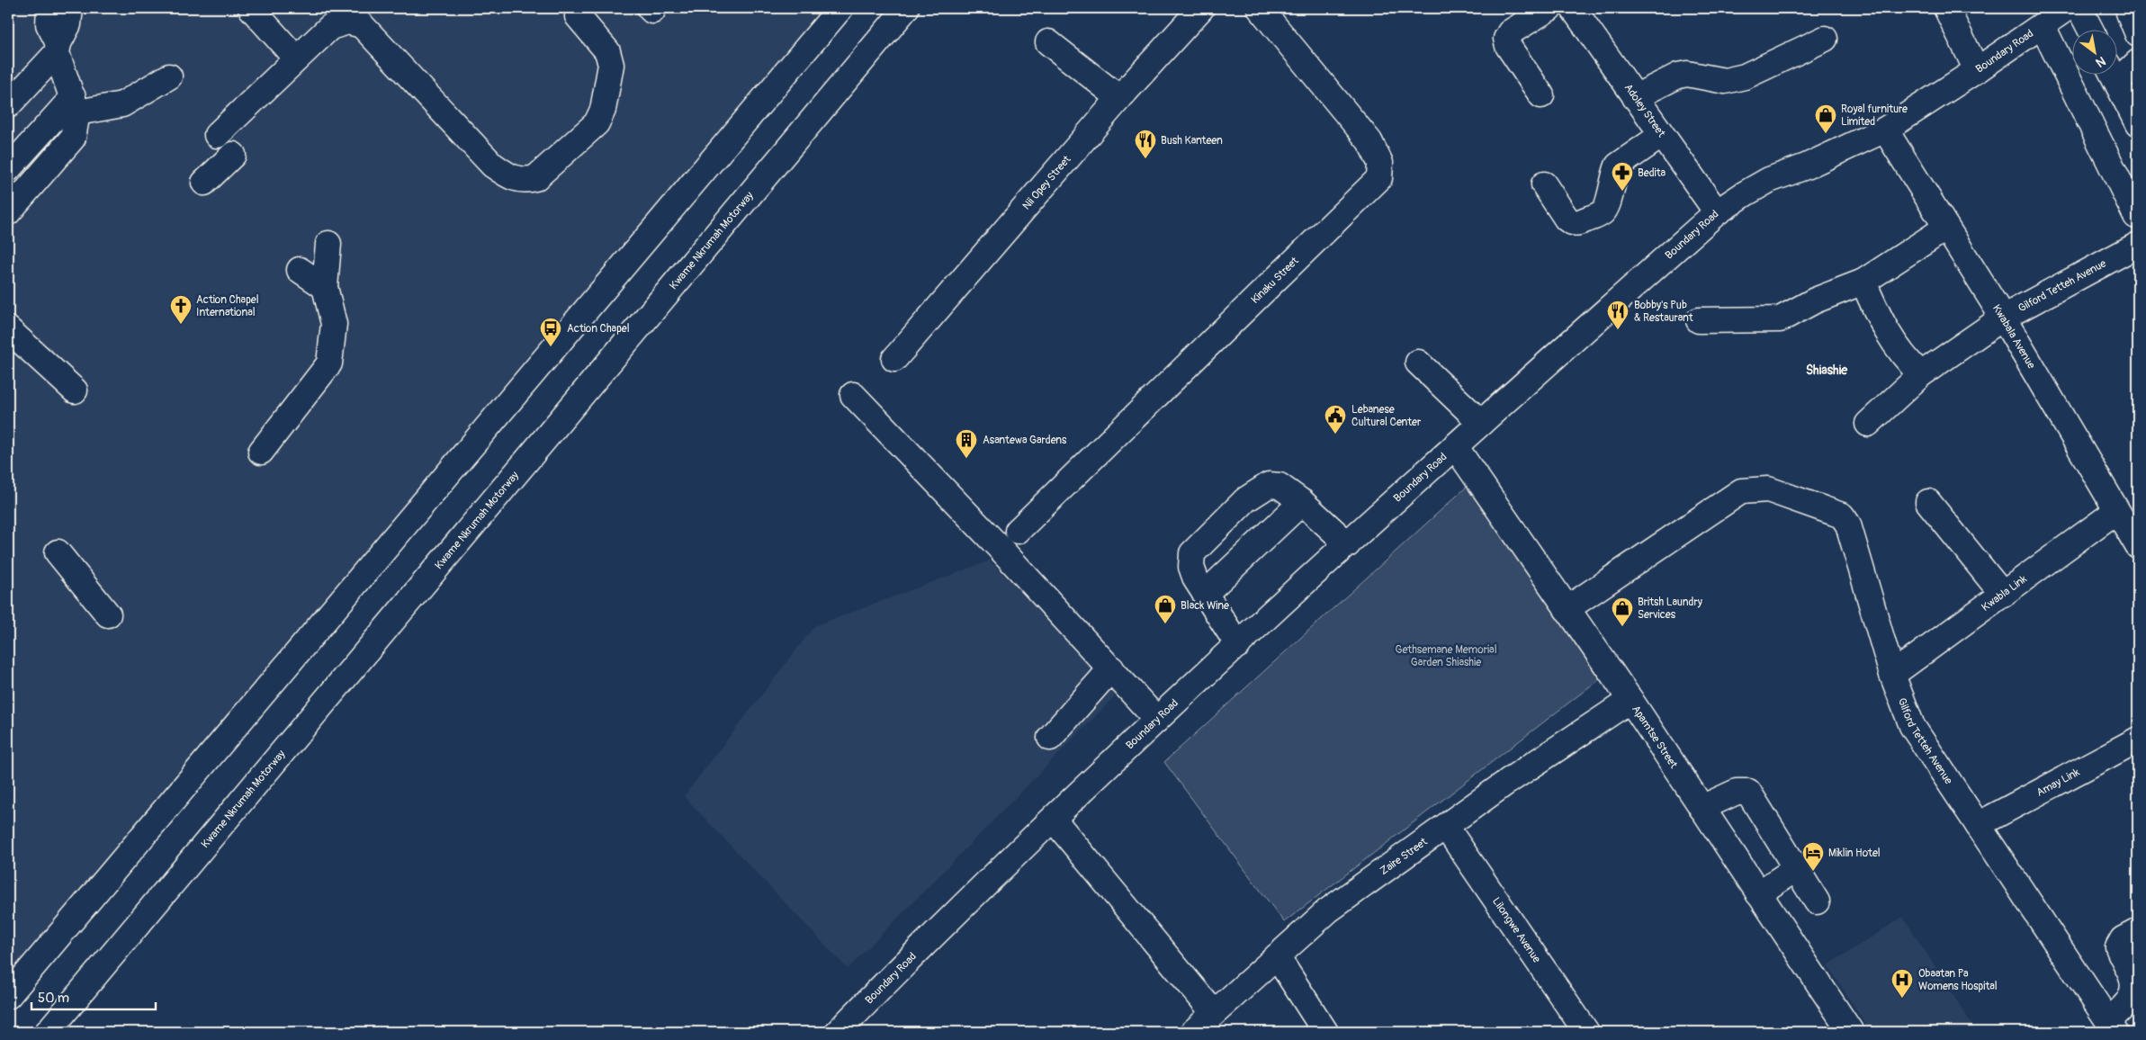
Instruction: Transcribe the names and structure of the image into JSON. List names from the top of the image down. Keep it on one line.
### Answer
{"streets":{"main road":["Boundary Road","Adoley Street","Nii Opey Street","Kwame Nkrumah Motorway","Kinaku Street","Gilford Tetteh Avenue","Kwabala Avenue","Kwabla Link","Apamtse Street","Amay Link","Zaire Street","Lilongwe Avenue"]},"crossings":[["Boundary Road","Adoley Street"],["Boundary Road","Kwabala Avenue"],["Boundary Road","Apamtse Street"],["Gilford Tetteh Avenue","Kwabala Avenue"],["Gilford Tetteh Avenue","Kwabla Link"],["Gilford Tetteh Avenue","Apamtse Street"],["Gilford Tetteh Avenue","Amay Link"],["Kwabala Avenue","Kwabla Link"],["Apamtse Street","Zaire Street"],["Zaire Street","Lilongwe Avenue"]],"districts":["Shiashie"],"parks":["Gethsemane Memorial Garden Shiashie"],"places":{"shop":["Royal furniture Limited","Black Wine","Britsh Laundry Services"],"restaurant":["Bush Kanteen","Bobby's Pub & Restaurant"],"pharmacy":["Bedita"],"church":["Action Chapel International"],"bus stop":["Action Chapel"],"public building":["Lebanese Cultural Center"],"building":["Asantewa Gardens"],"hotel":["Miklin Hotel"],"hospital":["Obaatan Pa Womens Hospital"]},"scale_bar":"50 m","north":"bottom right"}
